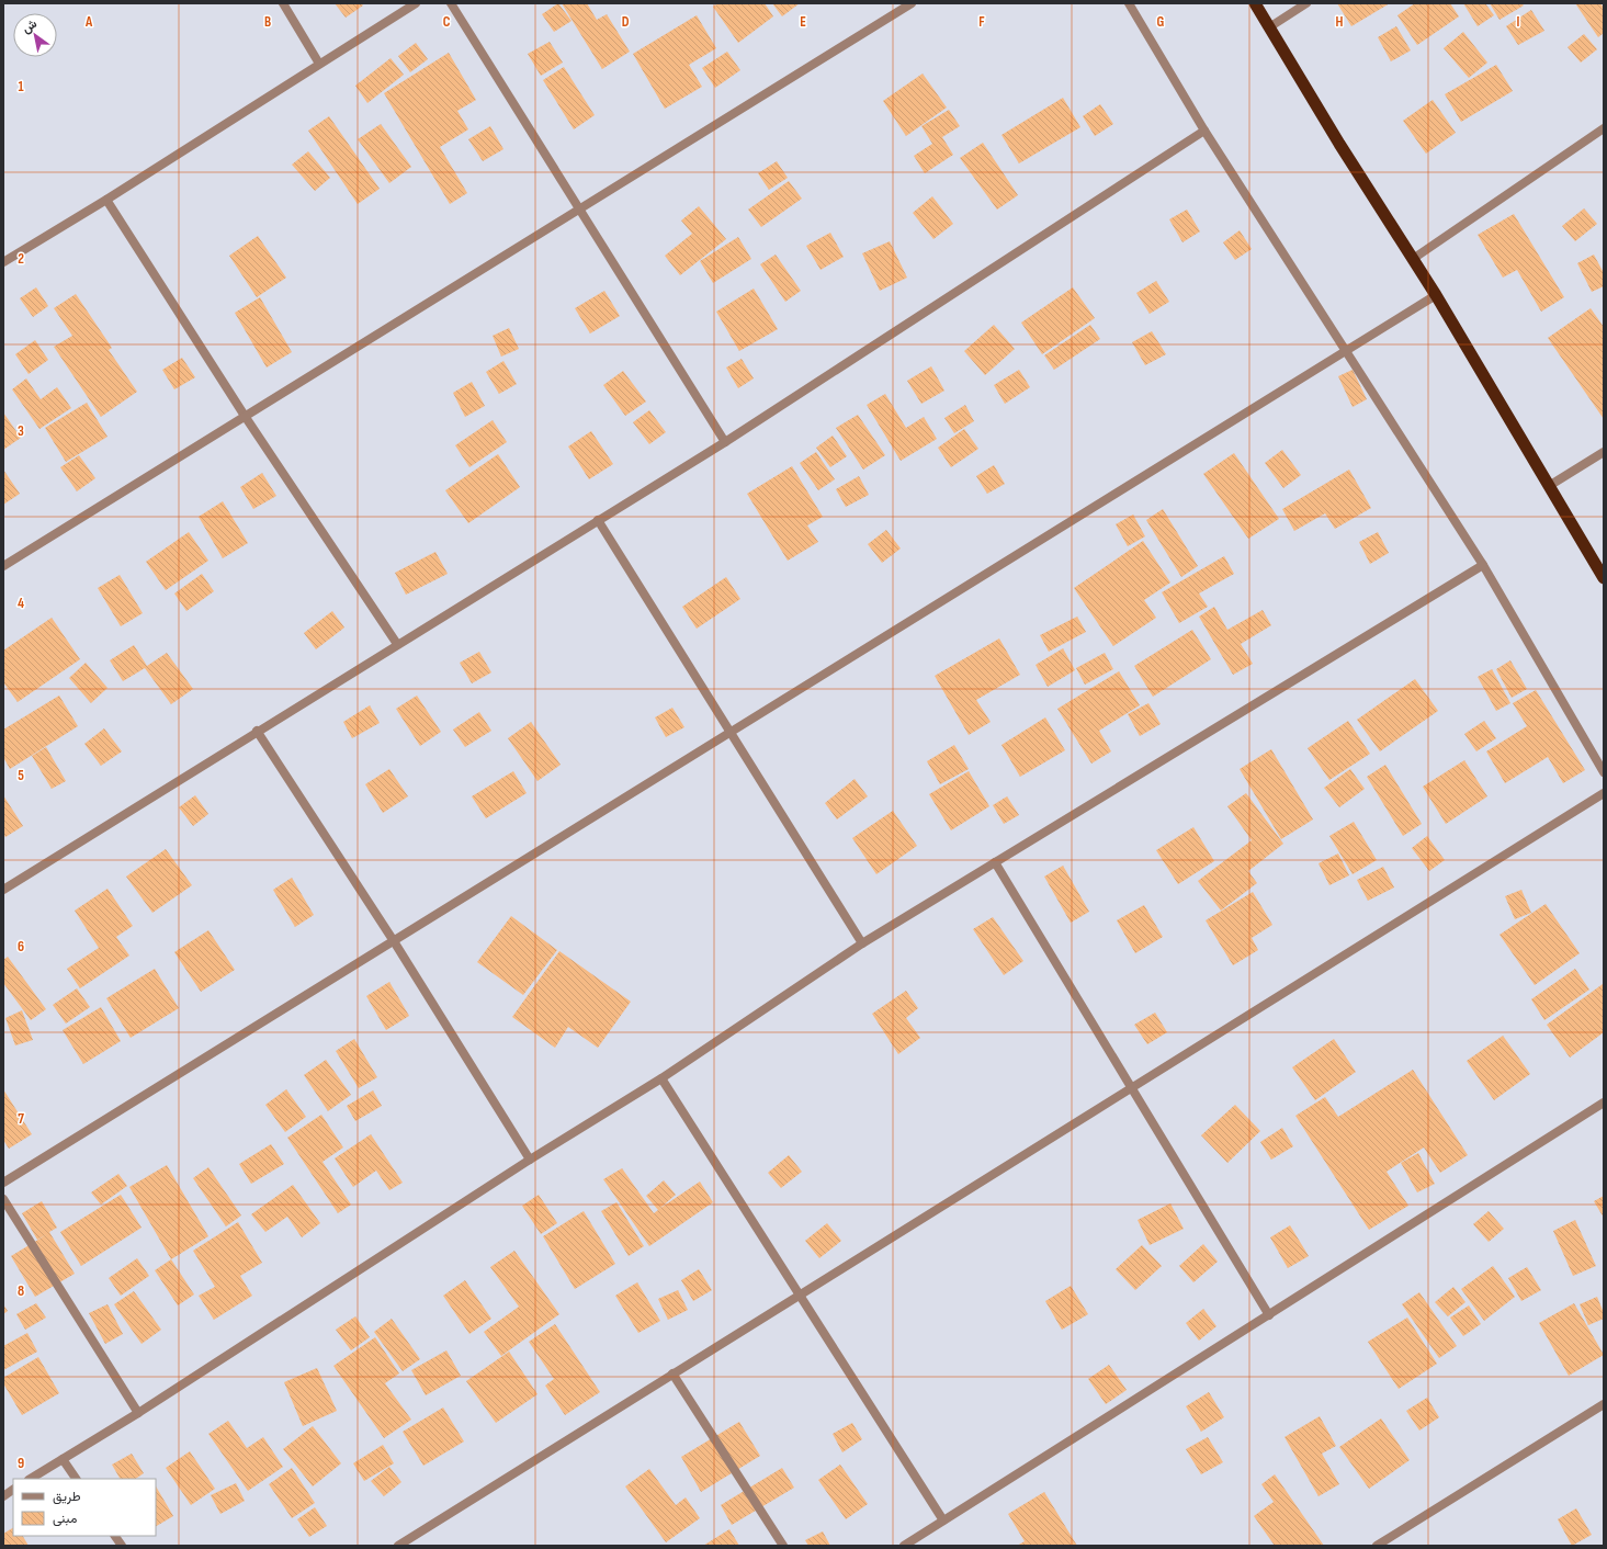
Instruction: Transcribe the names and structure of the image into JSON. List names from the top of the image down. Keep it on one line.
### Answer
{"legend":["طريق","مبنى"],"north":"top left","grid":{"columns":["A","B","C","D","E","F","G","H","I"],"rows":["1","2","3","4","5","6","7","8","9"]}}
